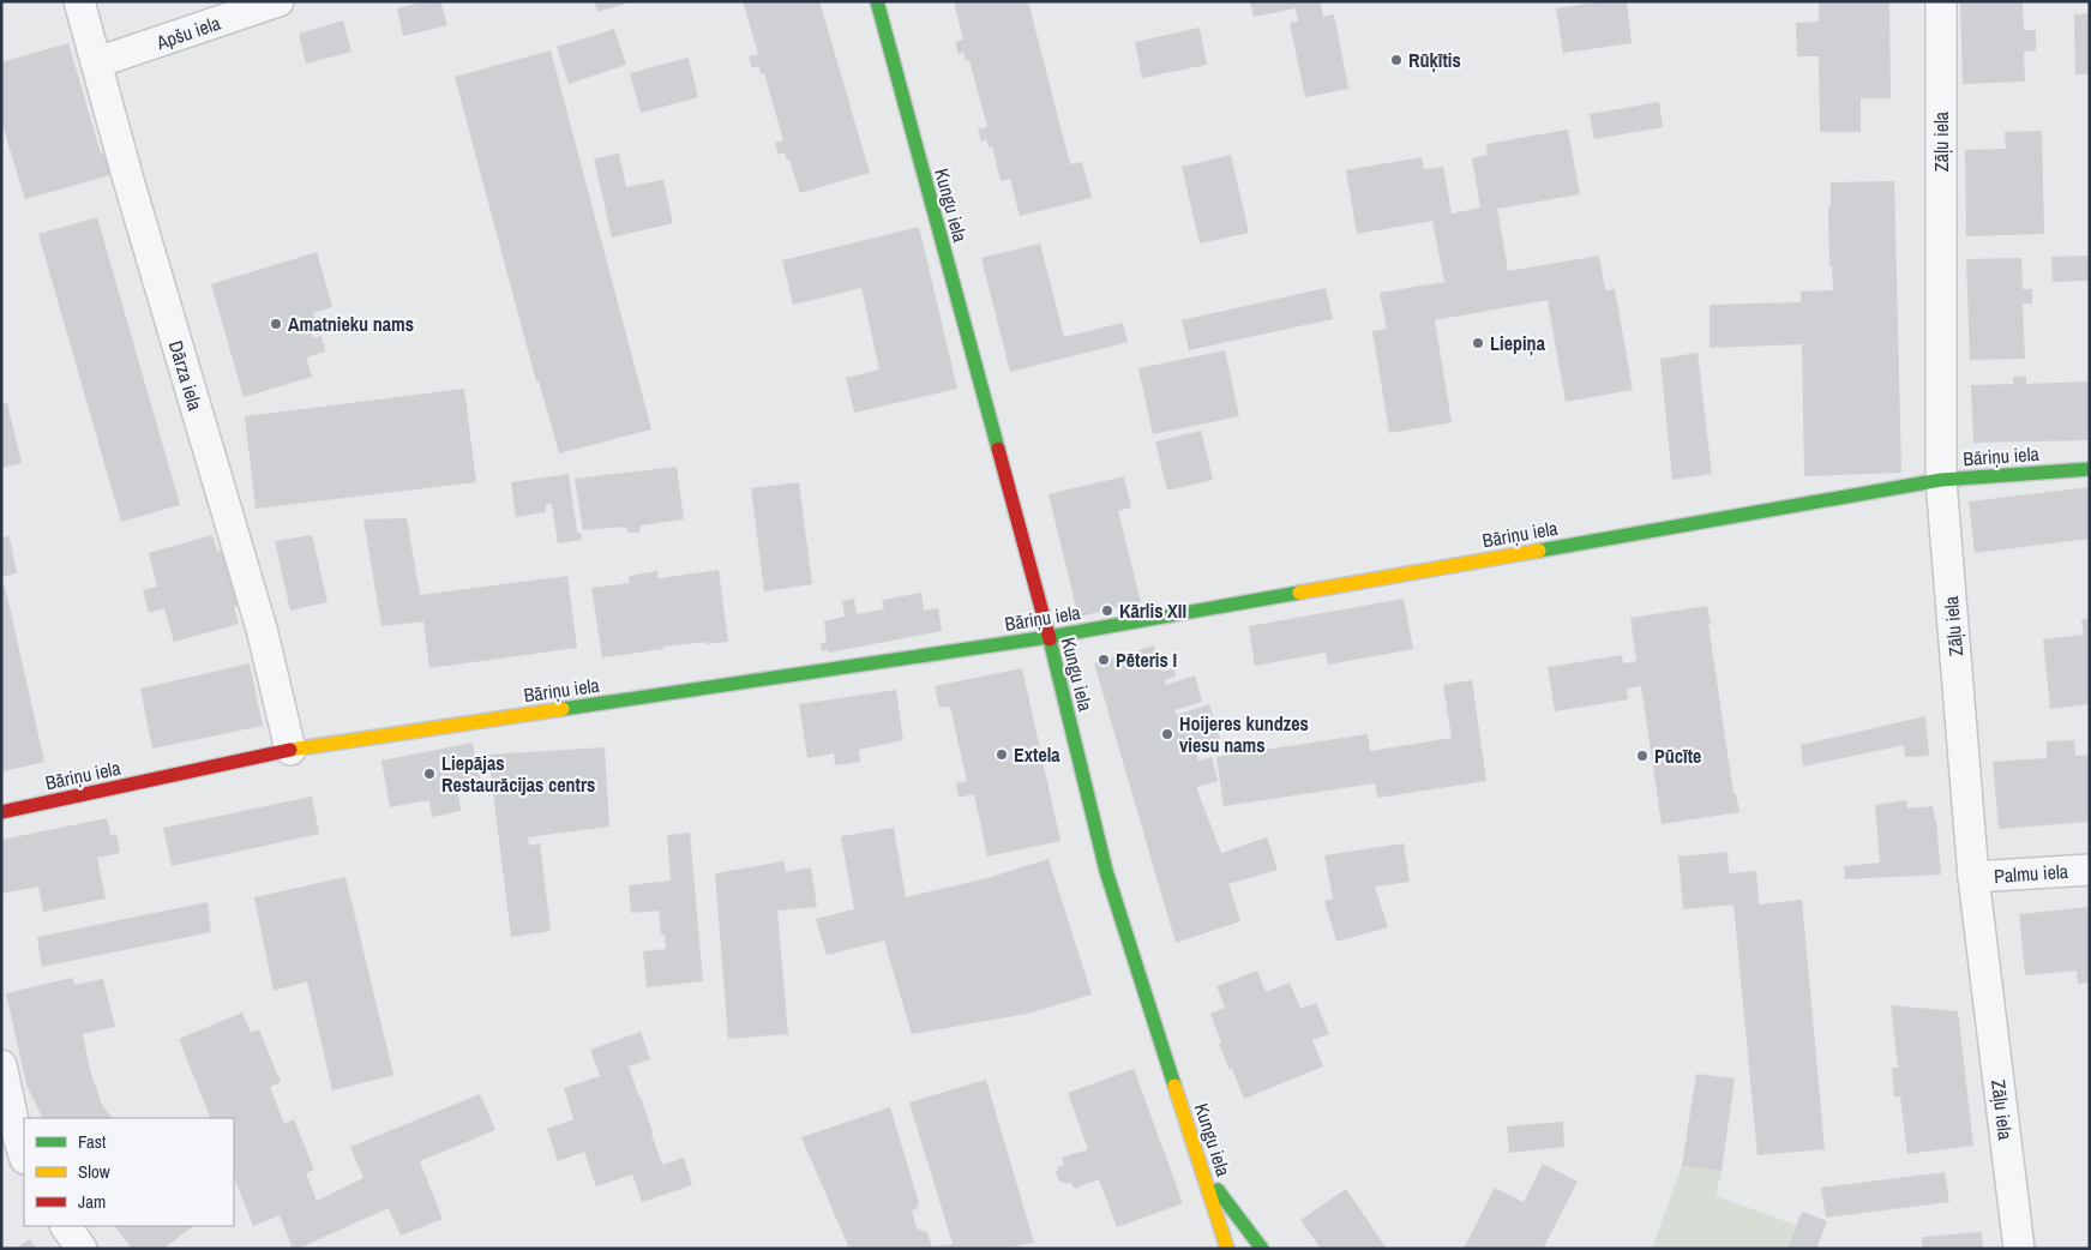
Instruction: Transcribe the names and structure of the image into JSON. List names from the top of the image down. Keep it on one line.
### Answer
{"streets":{"street":["Apšu iela","Zāļu iela","Kungu iela","Dārza iela","Bāriņu iela","Palmu iela"]},"crossings":[["Apšu iela","Dārza iela"],["Zāļu iela","Bāriņu iela"],["Zāļu iela","Palmu iela"],["Kungu iela","Bāriņu iela"],["Dārza iela","Bāriņu iela"]],"places":["Rūķītis","Amatnieku nams","Liepiņa","Kārlis XII","Pēteris I","Hoijeres kundzes viesu nams","Extela","Pūcīte","Liepājas Restaurācijas centrs"],"legend":["Fast","Slow","Jam"]}
